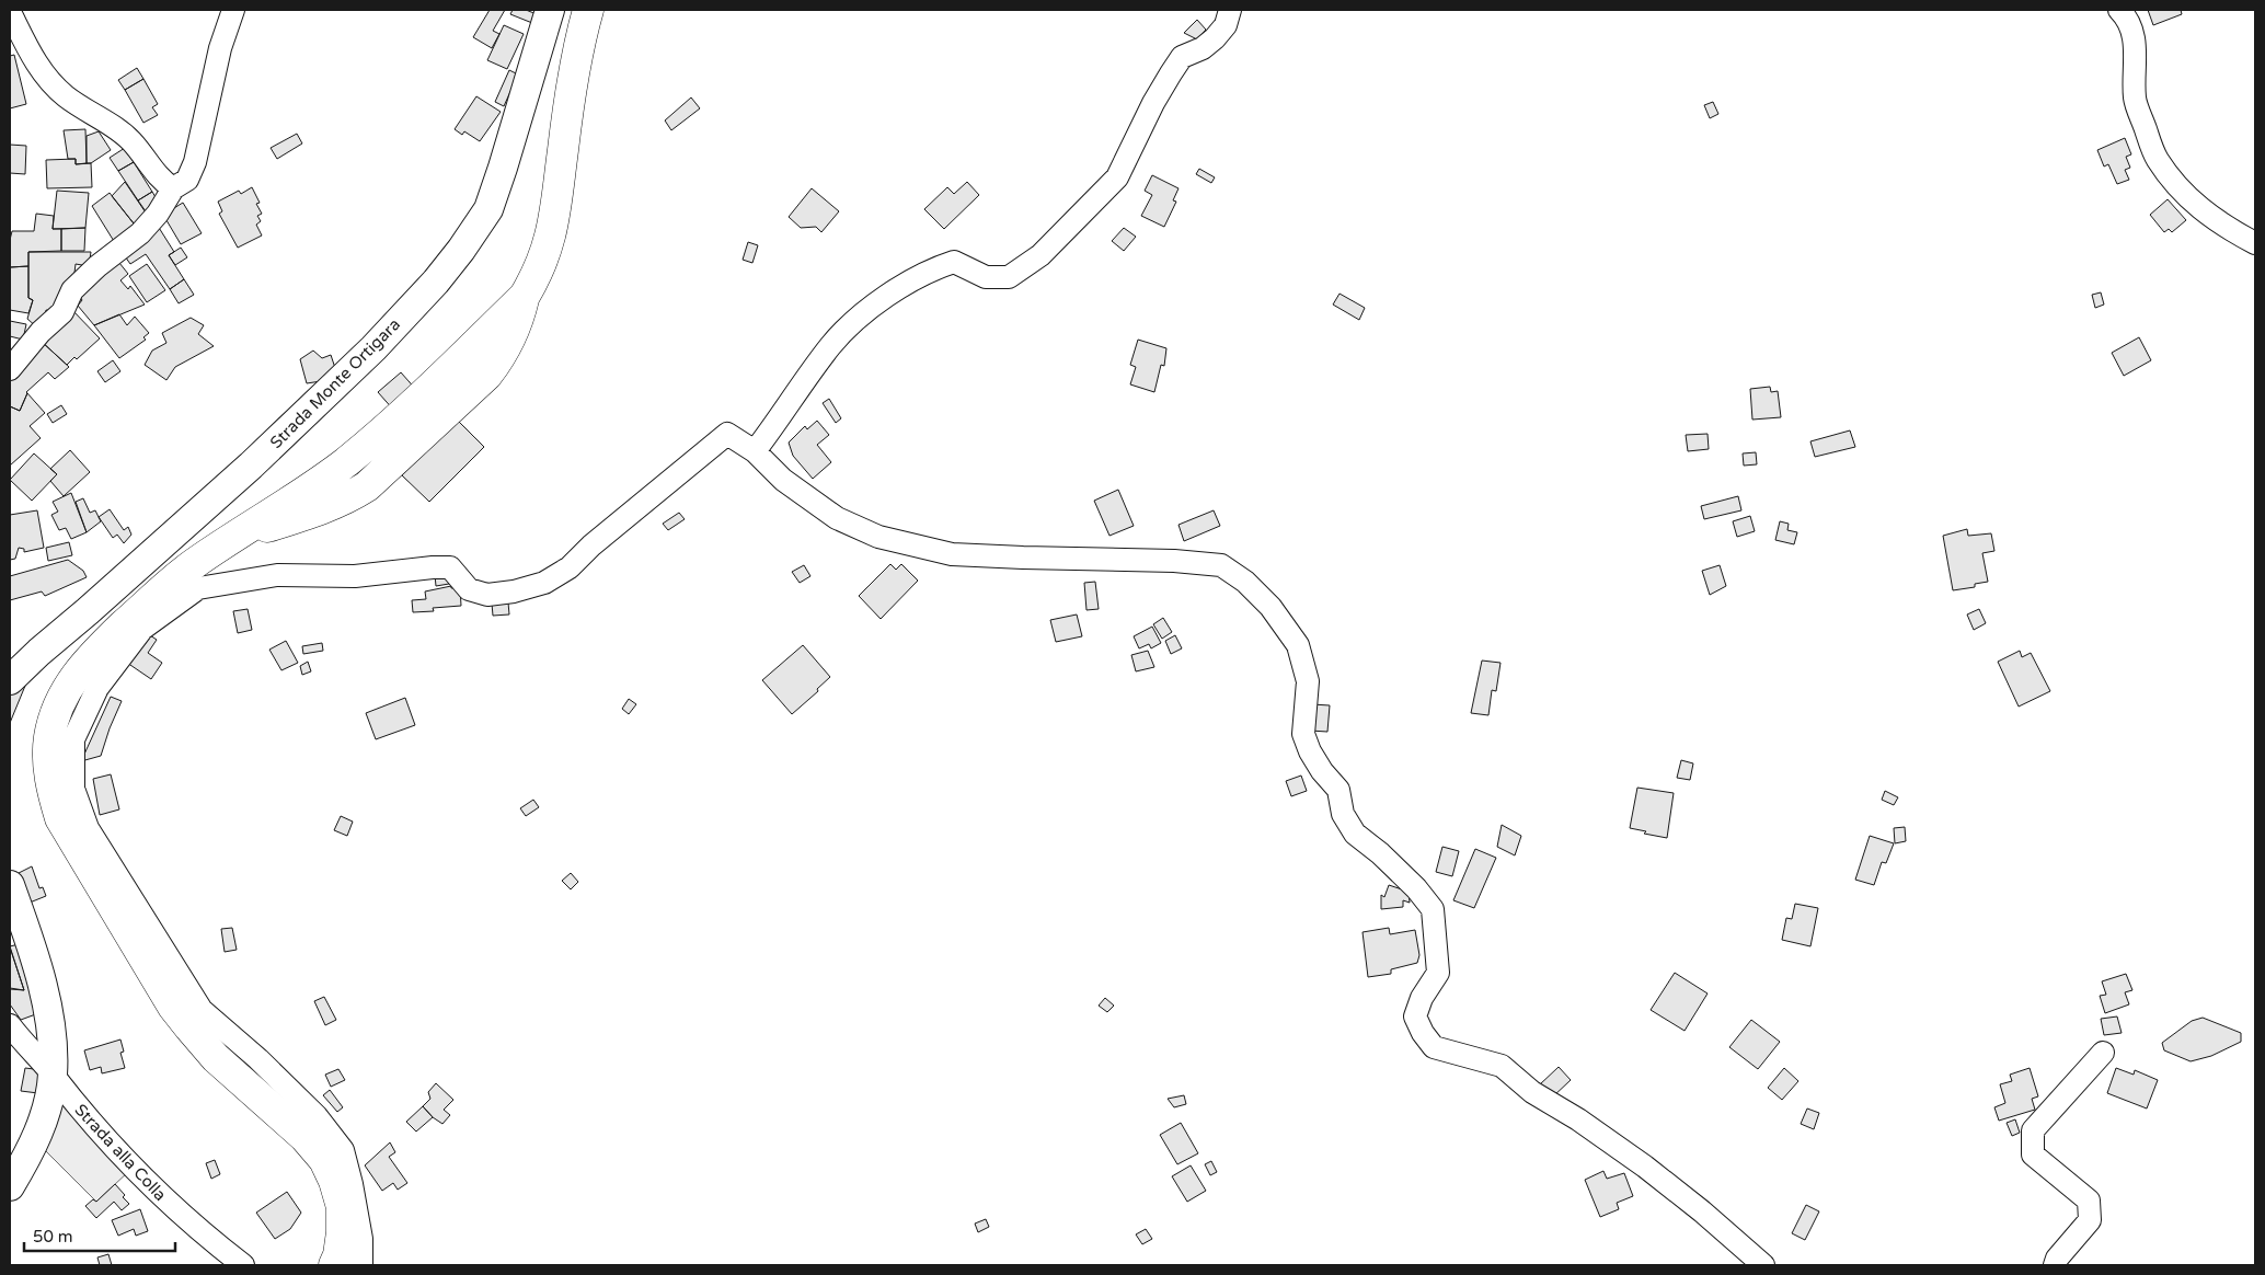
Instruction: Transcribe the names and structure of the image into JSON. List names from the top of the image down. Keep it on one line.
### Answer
{"streets":{"main road":["Strada Monte Ortigara"],"street":["Strada alla Colla"]},"scale_bar":"50 m"}
